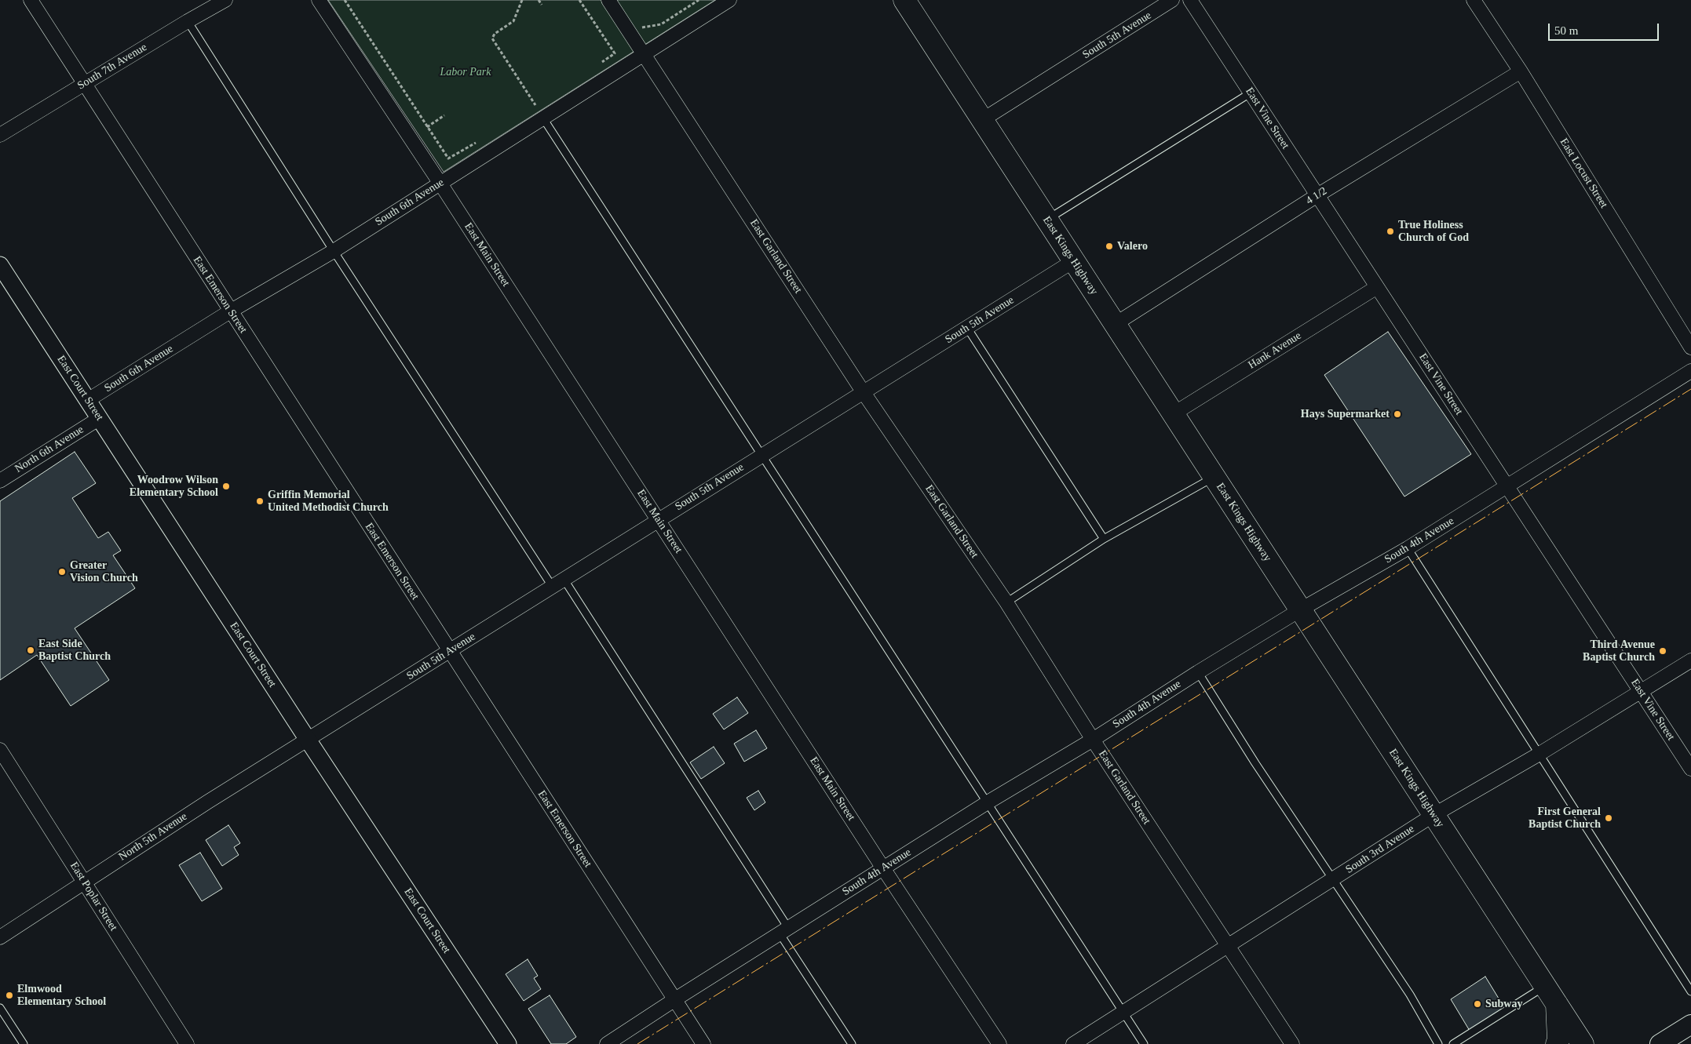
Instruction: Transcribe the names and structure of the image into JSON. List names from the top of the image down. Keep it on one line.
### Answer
{"streets":{"main road":["East Kings Highway"],"street":["South 5th Avenue","South 7th Avenue","East Vine Street","East Locust Street","4 1/2","South 6th Avenue","East Main Street","East Garland Street","East Emerson Street","Hank Avenue","East Court Street","North 6th Avenue","South 4th Avenue","North 5th Avenue","South 3rd Avenue","East Poplar Street"]},"crossings":[["South 5th Avenue","East Main Street"],["South 5th Avenue","East Kings Highway"],["South 5th Avenue","East Garland Street"],["South 5th Avenue","East Emerson Street"],["South 5th Avenue","East Court Street"],["South 5th Avenue","North 5th Avenue"],["South 7th Avenue","East Emerson Street"],["East Vine Street","4 1/2"],["East Vine Street","Hank Avenue"],["East Vine Street","South 4th Avenue"],["East Vine Street","South 3rd Avenue"],["East Locust Street","4 1/2"],["4 1/2","East Kings Highway"],["South 6th Avenue","East Main Street"],["South 6th Avenue","East Garland Street"],["South 6th Avenue","East Emerson Street"],["South 6th Avenue","East Court Street"],["East Main Street","South 4th Avenue"],["East Kings Highway","Hank Avenue"],["East Kings Highway","South 4th Avenue"],["East Kings Highway","South 3rd Avenue"],["East Garland Street","South 4th Avenue"],["East Garland Street","South 3rd Avenue"],["East Emerson Street","South 4th Avenue"],["East Court Street","North 6th Avenue"],["East Court Street","North 5th Avenue"],["North 5th Avenue","East Poplar Street"]],"parks":["Labor Park"],"places":["True Holiness Church of God","Valero","Hays Supermarket","Woodrow Wilson Elementary School","Griffin Memorial United Methodist Church","Greater Vision Church","East Side Baptist Church","Third Avenue Baptist Church","First General Baptist Church","Elmwood Elementary School","Subway"],"scale_bar":"50 m"}
